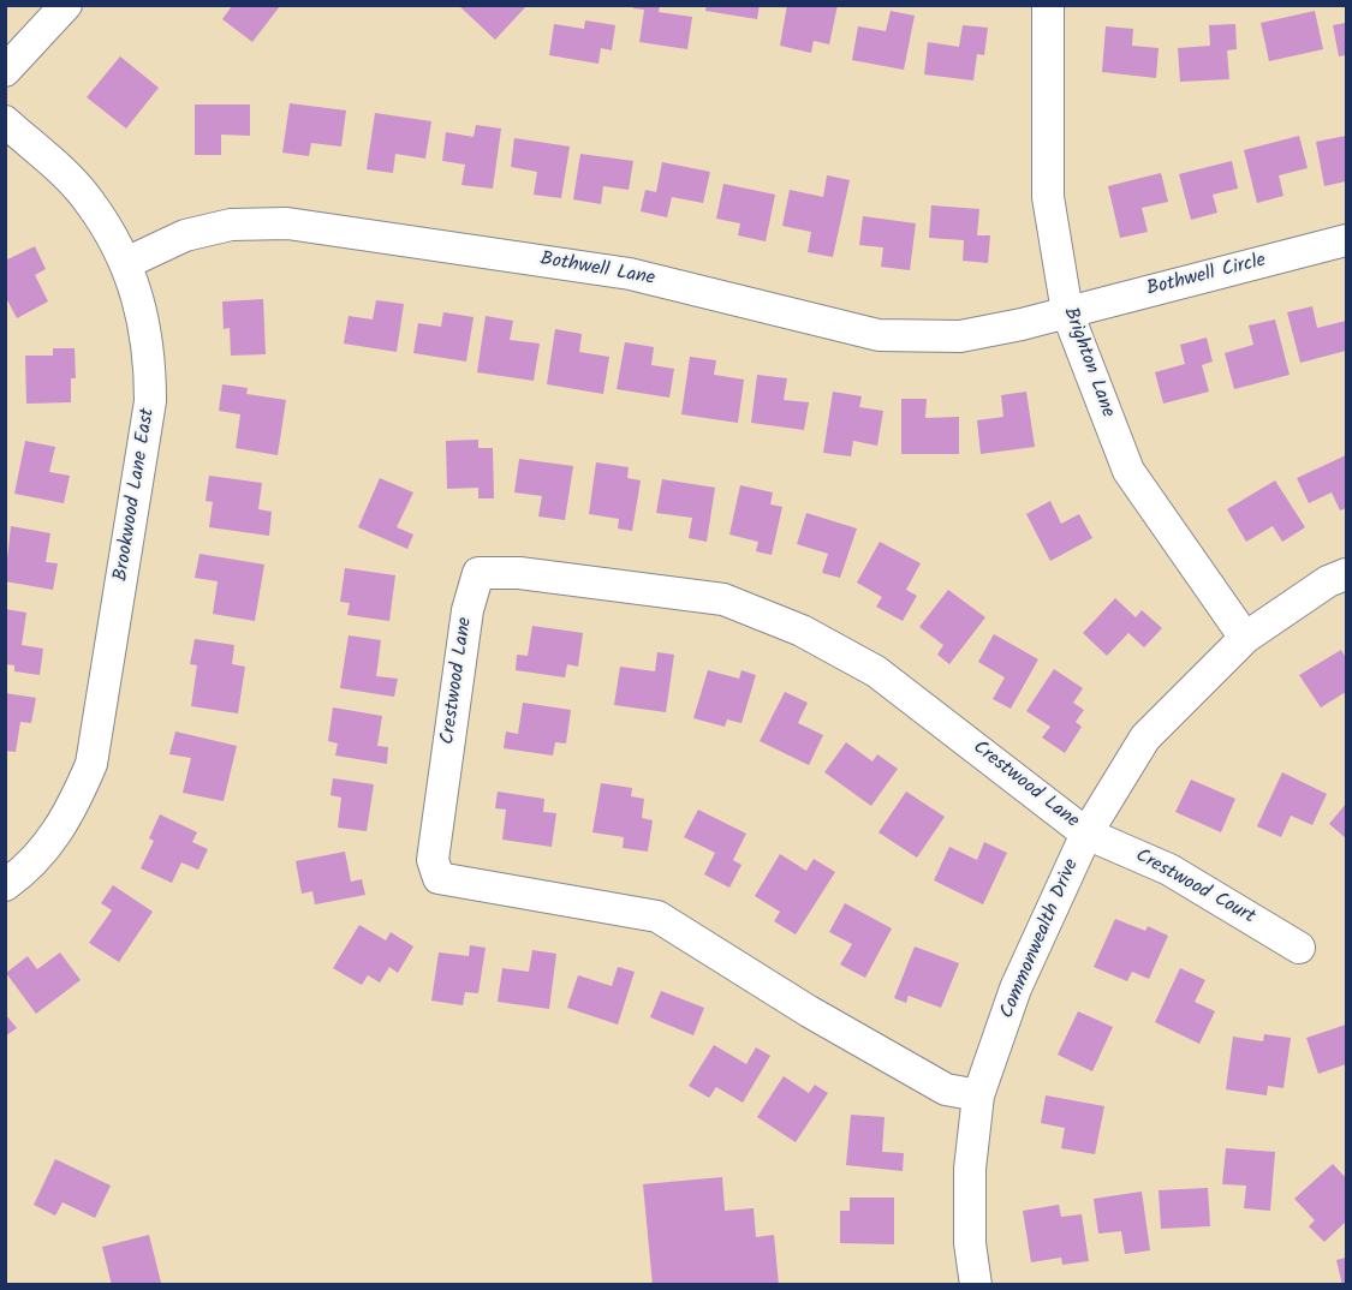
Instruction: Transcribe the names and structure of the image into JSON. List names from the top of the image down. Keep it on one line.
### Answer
{"streets":{"street":["Bothwell Lane","Bothwell Circle","Brighton Lane","Brookwood Lane East","Crestwood Lane","Crestwood Court","Commonwealth Drive"]},"crossings":[["Bothwell Lane","Bothwell Circle"],["Bothwell Lane","Brighton Lane"],["Bothwell Lane","Brookwood Lane East"],["Bothwell Circle","Brighton Lane"],["Brighton Lane","Commonwealth Drive"],["Crestwood Lane","Crestwood Court"],["Crestwood Lane","Commonwealth Drive"],["Crestwood Court","Commonwealth Drive"]]}
